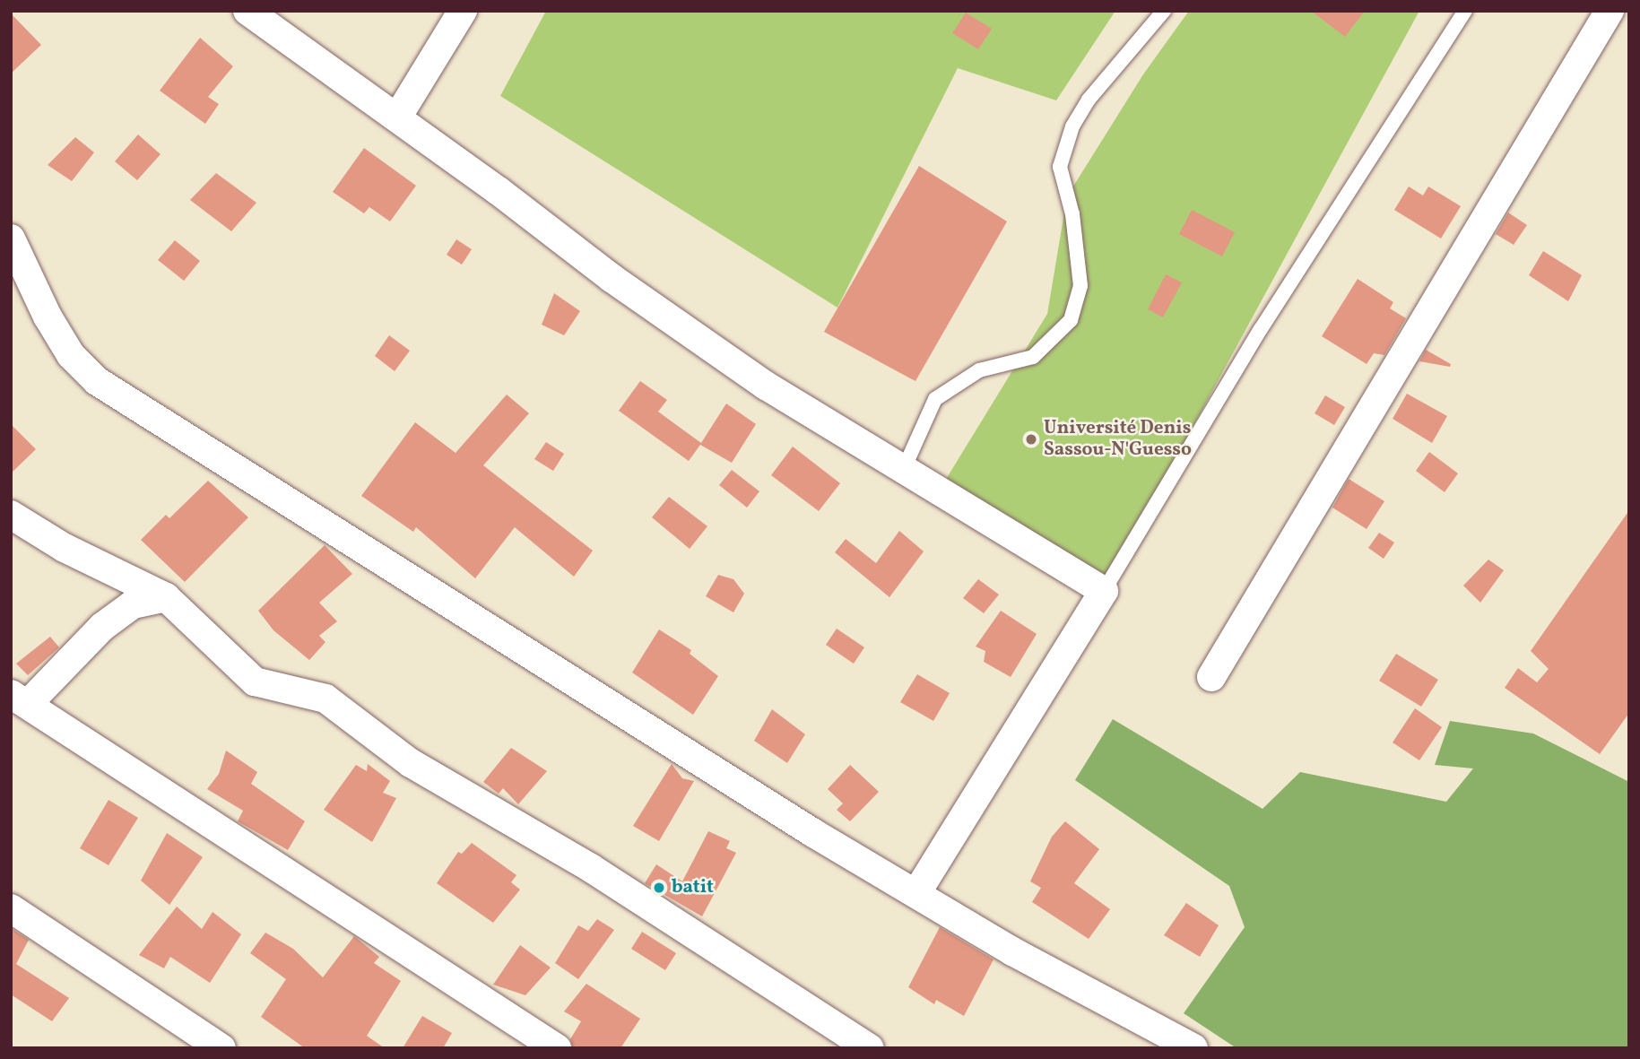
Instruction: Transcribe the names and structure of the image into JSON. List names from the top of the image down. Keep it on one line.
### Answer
{"places":["Université Denis Sassou-N'Guesso","batit"]}
